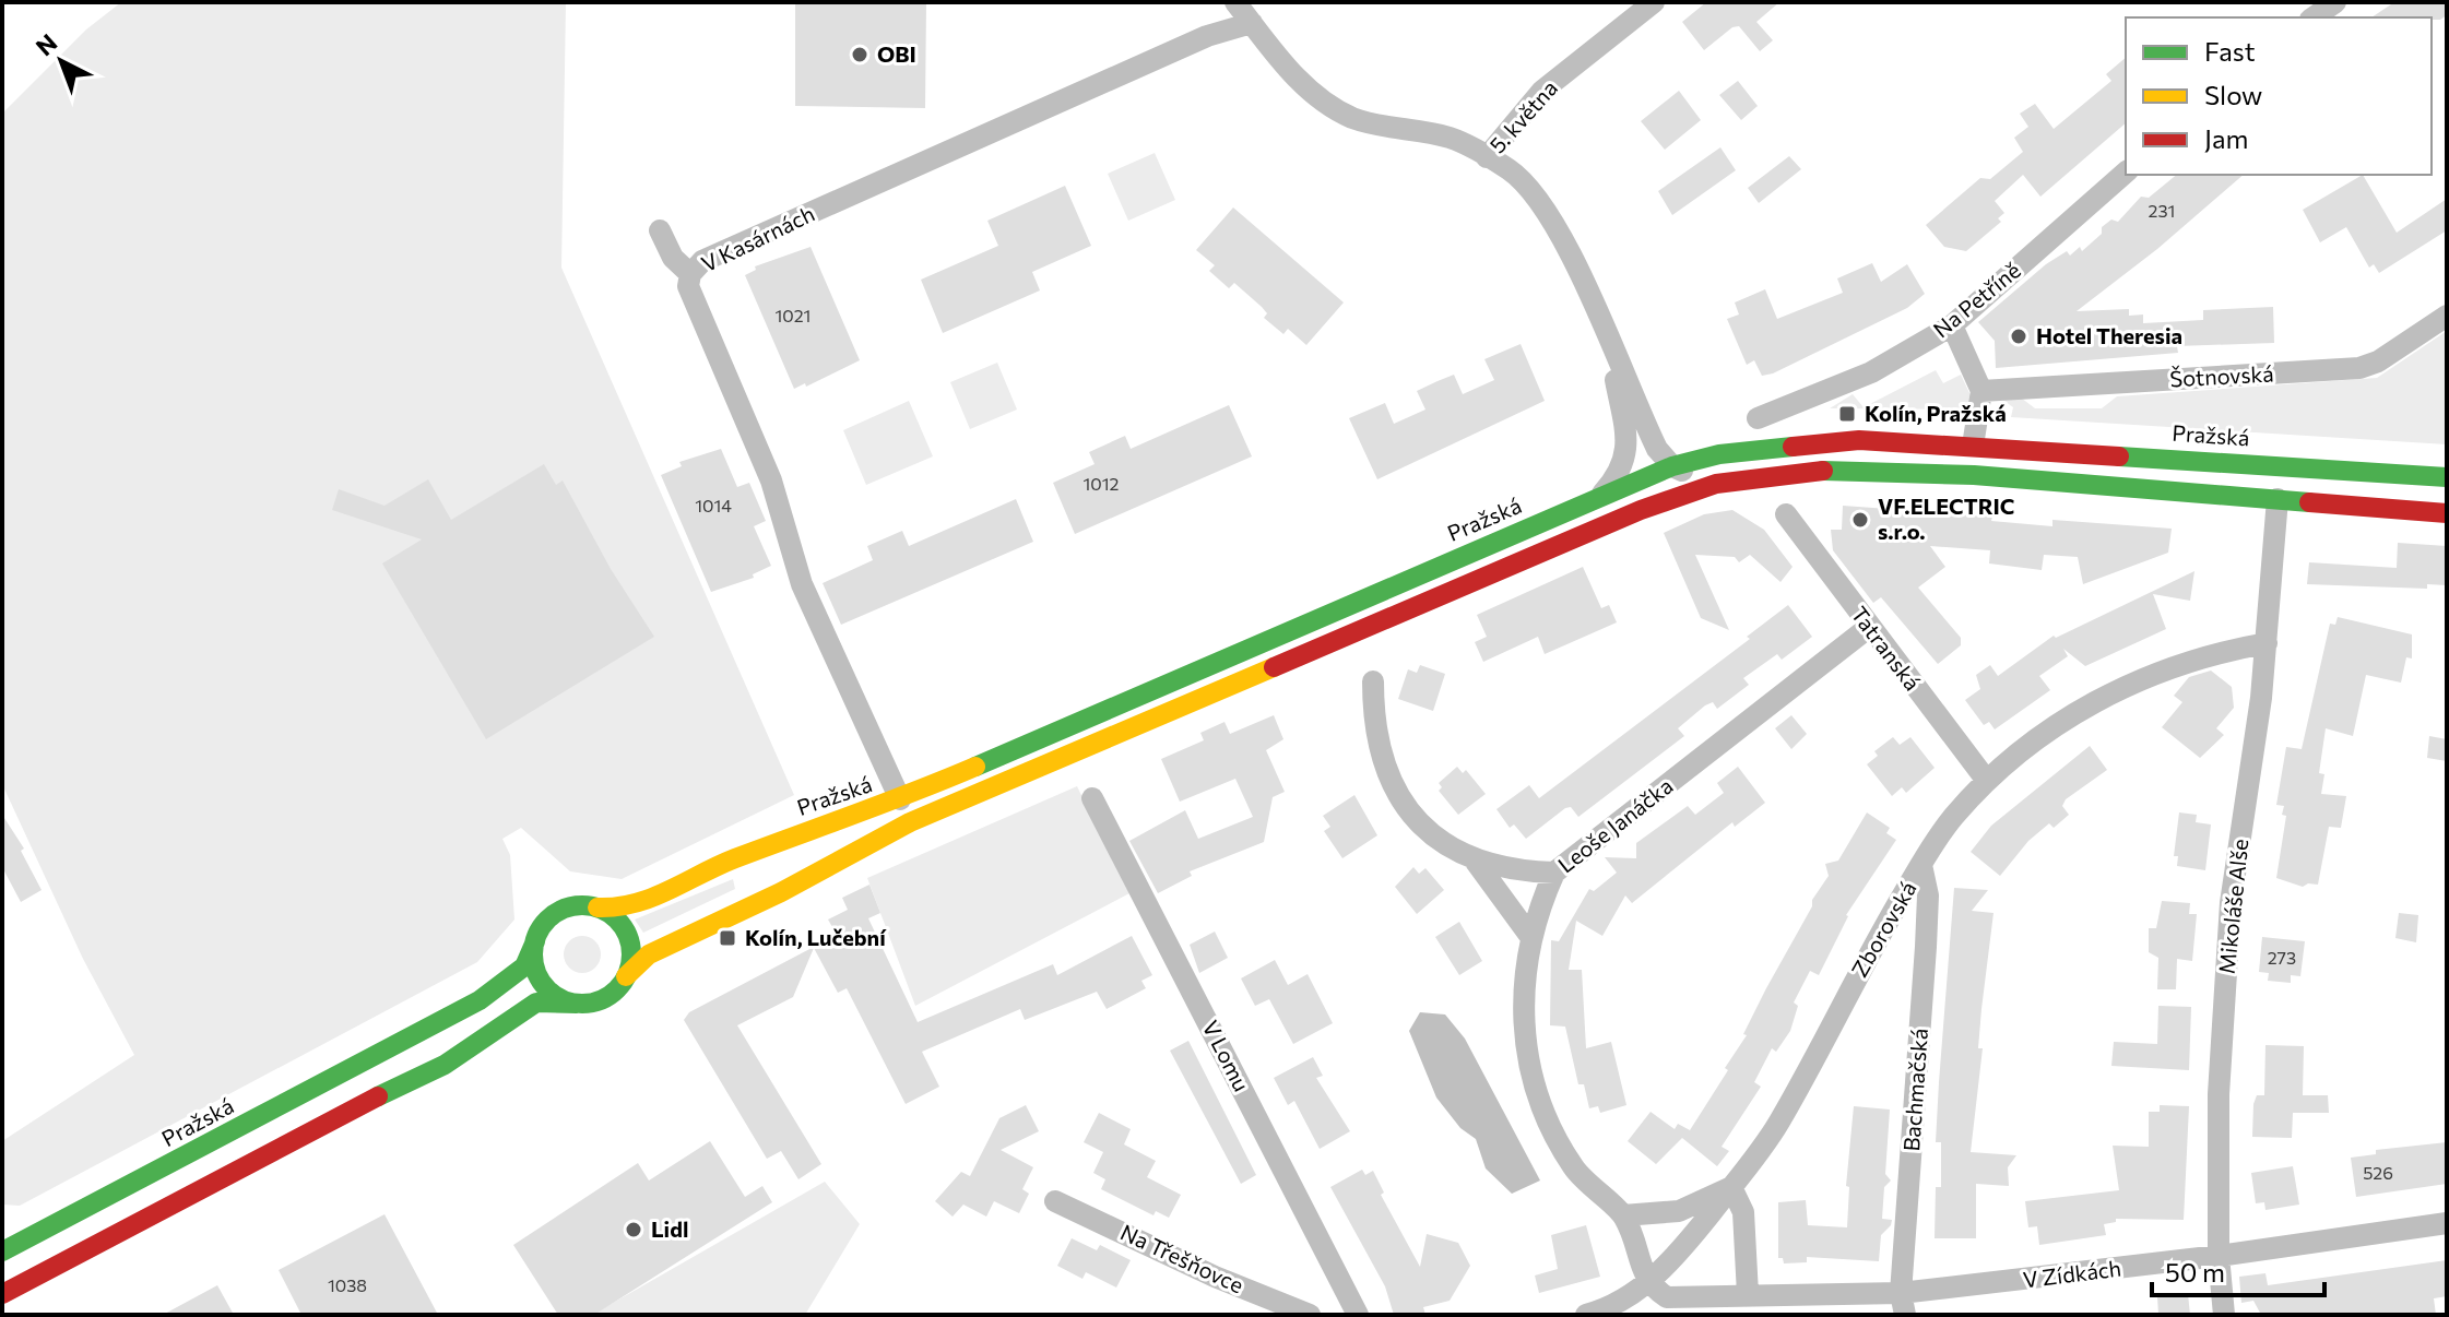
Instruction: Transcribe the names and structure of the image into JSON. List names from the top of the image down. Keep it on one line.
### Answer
{"streets":{"street":["5. května","V Kasárnách","Na Petříně","Šotnovská","Pražská","Tatranská","Leoše Janáčka","Mikoláše Alše","Zborovská","V Lomu","Bachmačská","Na Třešňovce","V Zídkách"]},"crossings":[["5. května","Pražská"],["V Kasárnách","Pražská"],["Tatranská","Leoše Janáčka"],["Tatranská","Zborovská"],["Leoše Janáčka","Zborovská"],["Leoše Janáčka","V Zídkách"],["Mikoláše Alše","Zborovská"],["Mikoláše Alše","V Zídkách"],["Zborovská","Bachmačská"],["Zborovská","V Zídkách"],["Bachmačská","V Zídkách"]],"places":{"other":["OBI","Hotel Theresia","VF.ELECTRIC s.r.o.","Lidl"],"transit":["Kolín, Pražská","Kolín, Lučební"]},"house_numbers":["231","1021","1012","1014","273","526","1038"],"legend":["Fast","Slow","Jam"],"scale_bar":"50 m","north":"top left"}
